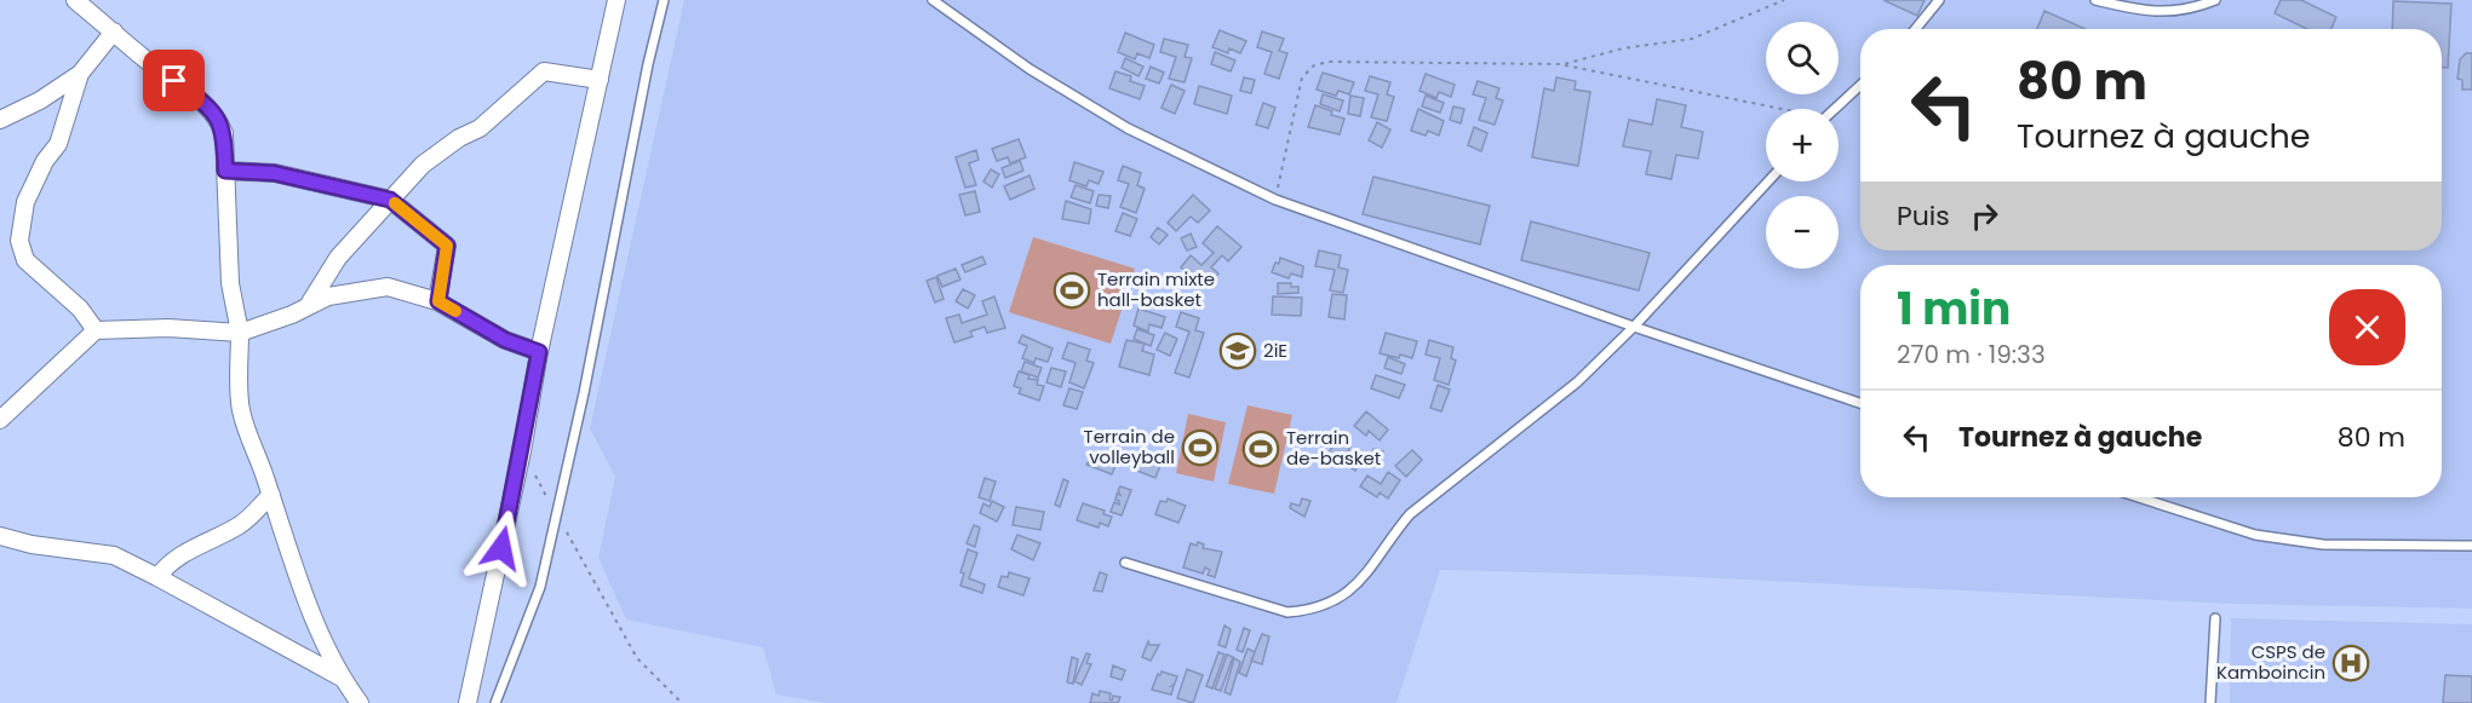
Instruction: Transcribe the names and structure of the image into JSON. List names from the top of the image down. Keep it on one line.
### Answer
{"places":{"sports":["Terrain mixte hall-basket","Terrain de volleyball","Terrain de-basket"],"school or university":["2iE"],"hospital":["CSPS de Kamboincin"]},"page":{"map_buttons":["+","−"],"turn":["80 m","Tournez à gauche"],"then":"Puis","heading":["1 min","270 m · 19:33"],"list":[{"name":"Tournez à gauche","value":"80 m"}]}}
